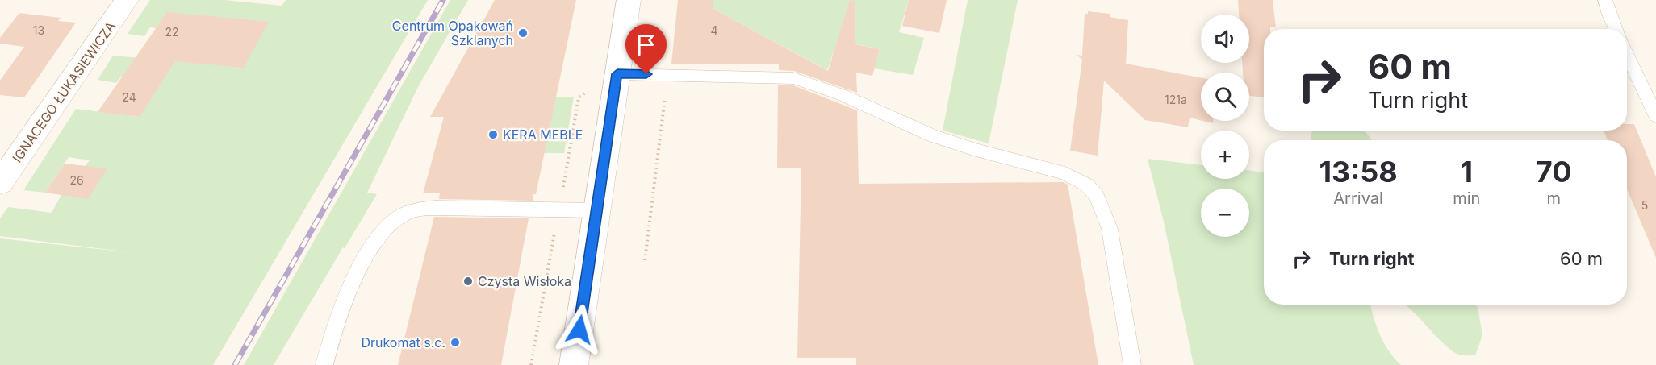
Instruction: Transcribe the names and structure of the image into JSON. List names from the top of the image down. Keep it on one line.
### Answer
{"streets":{"street":["IGNACEGO ŁUKASIEWICZA"]},"places":["Centrum Opakowań Szklanych","KERA MEBLE","Czysta Wisłoka","Drukomat s.c."],"house_numbers":["13","4","22","24","121a","26","5"],"page":{"map_buttons":["+","−"],"turn":["60 m","Turn right"],"eta":["13:58","Arrival","1","min","70","m"],"list":[{"name":"Turn right","value":"60 m"}]}}
